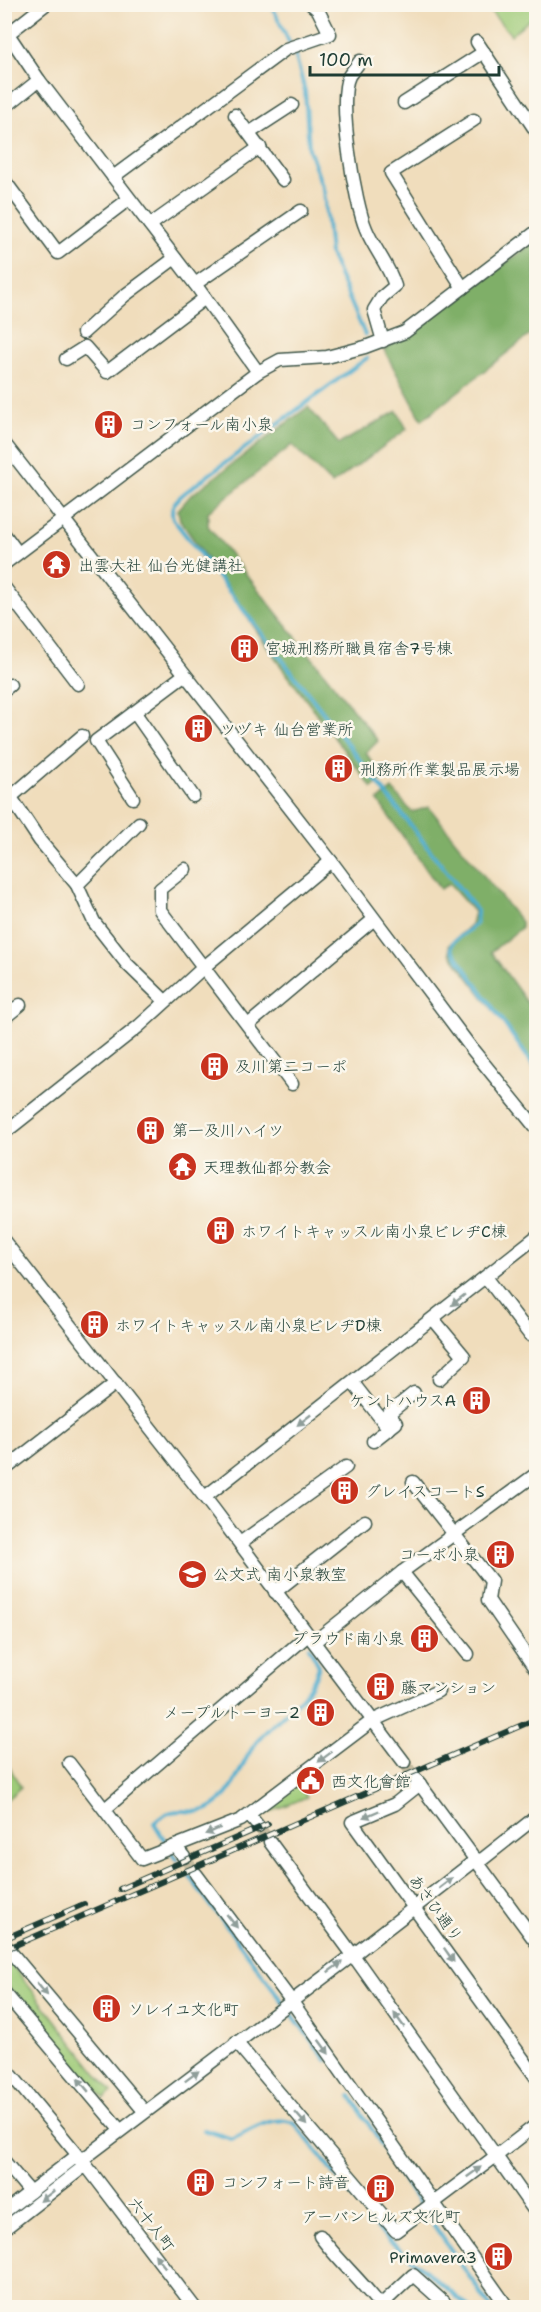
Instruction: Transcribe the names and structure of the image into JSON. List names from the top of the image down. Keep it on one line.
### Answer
{"streets":{"street":["あさひ通り","六十人町"]},"one_way":["六十人町"],"places":{"building":["コンフォール南小泉","宮城刑務所職員宿舎7号棟","ツヅキ 仙台営業所","刑務所作業製品展示場","及川第二コーポ","第一及川ハイツ","ホワイトキャッスル南小泉ビレヂC棟","ホワイトキャッスル南小泉ビレヂD棟","ケントハウスA","グレイスコートS","コーポ小泉","プラウド南小泉","藤マンション","メープルトーヨー2","ソレイユ文化町","コンフォート詩音","アーバンヒルズ文化町","Primavera3"],"temple":["出雲大社 仙台光健講社","天理教仙都分教会"],"school or university":["公文式 南小泉教室"],"public building":["西文化會館"]},"scale_bar":"100 m"}
